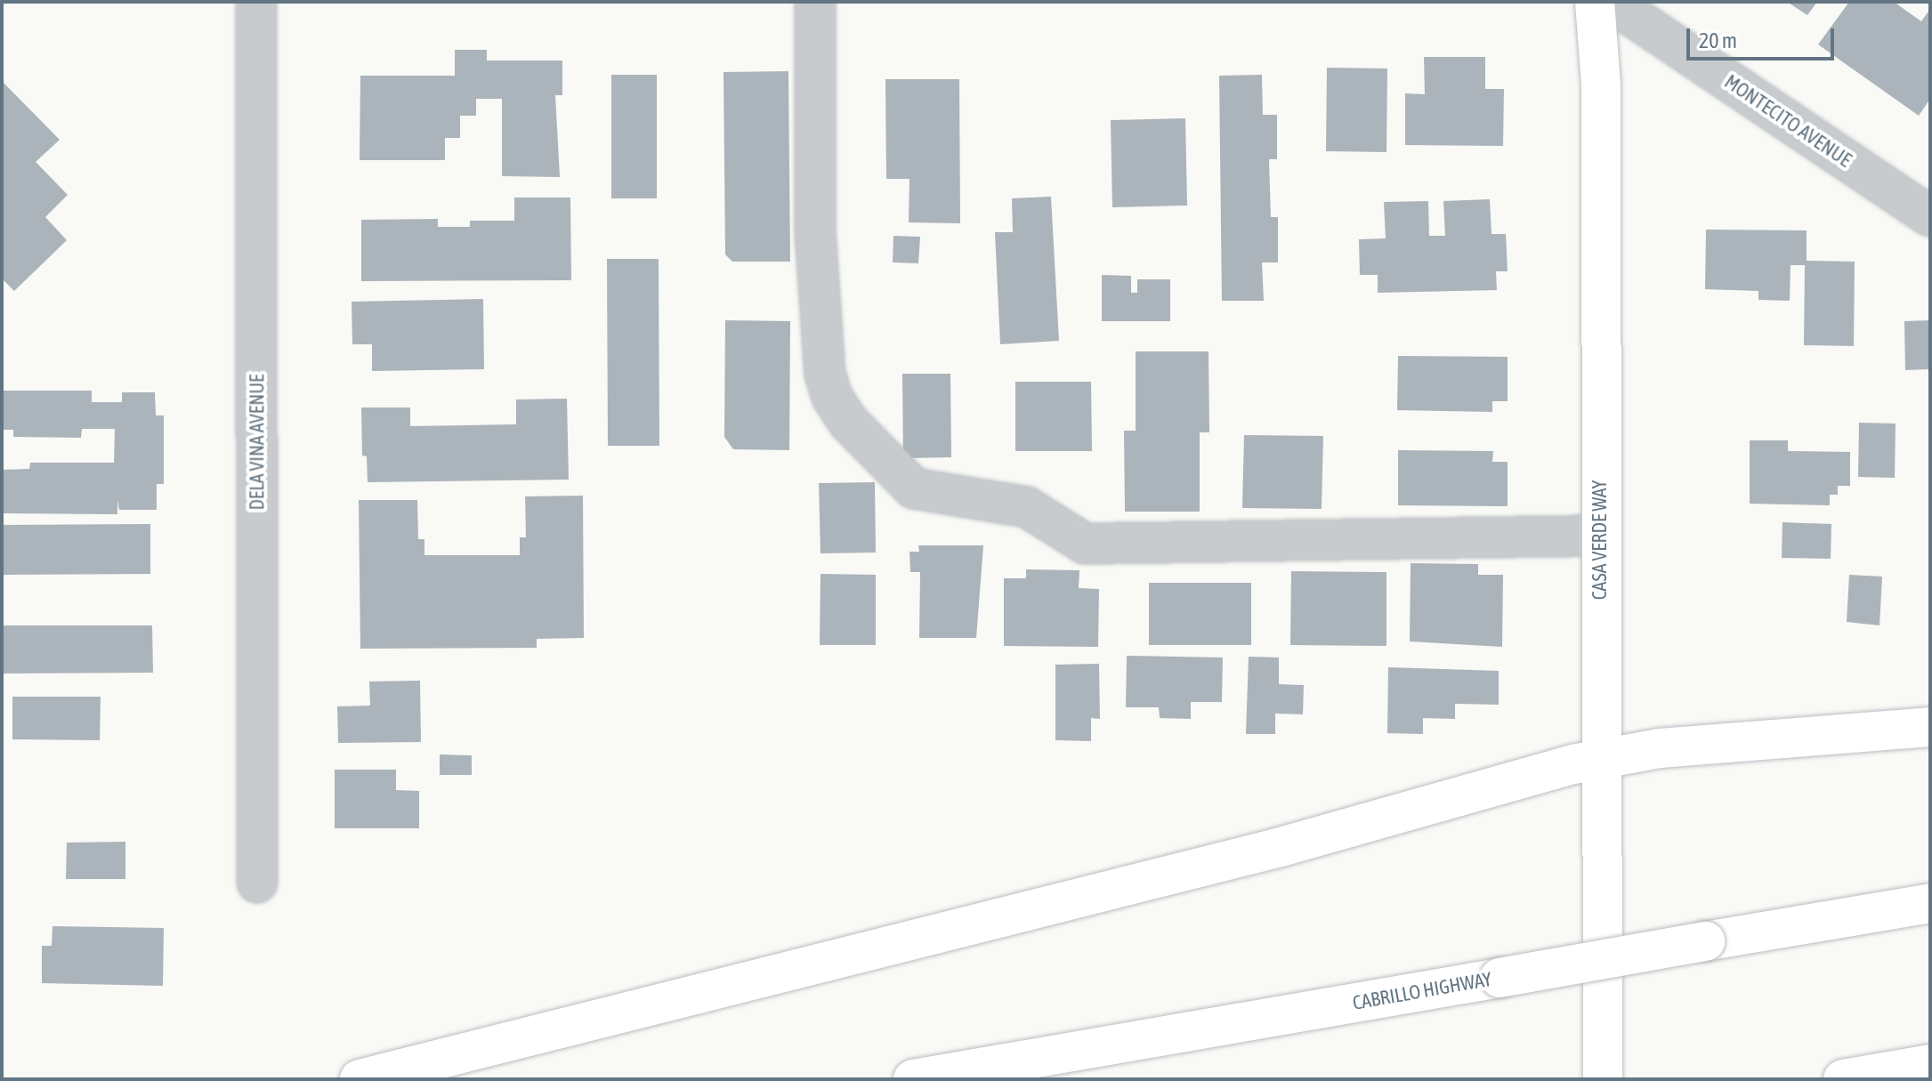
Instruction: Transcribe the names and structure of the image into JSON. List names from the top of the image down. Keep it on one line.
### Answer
{"streets":{"main road":["CASA VERDE WAY","CABRILLO HIGHWAY"],"street":["MONTECITO AVENUE","DELA VINA AVENUE"]},"scale_bar":"20 m"}
